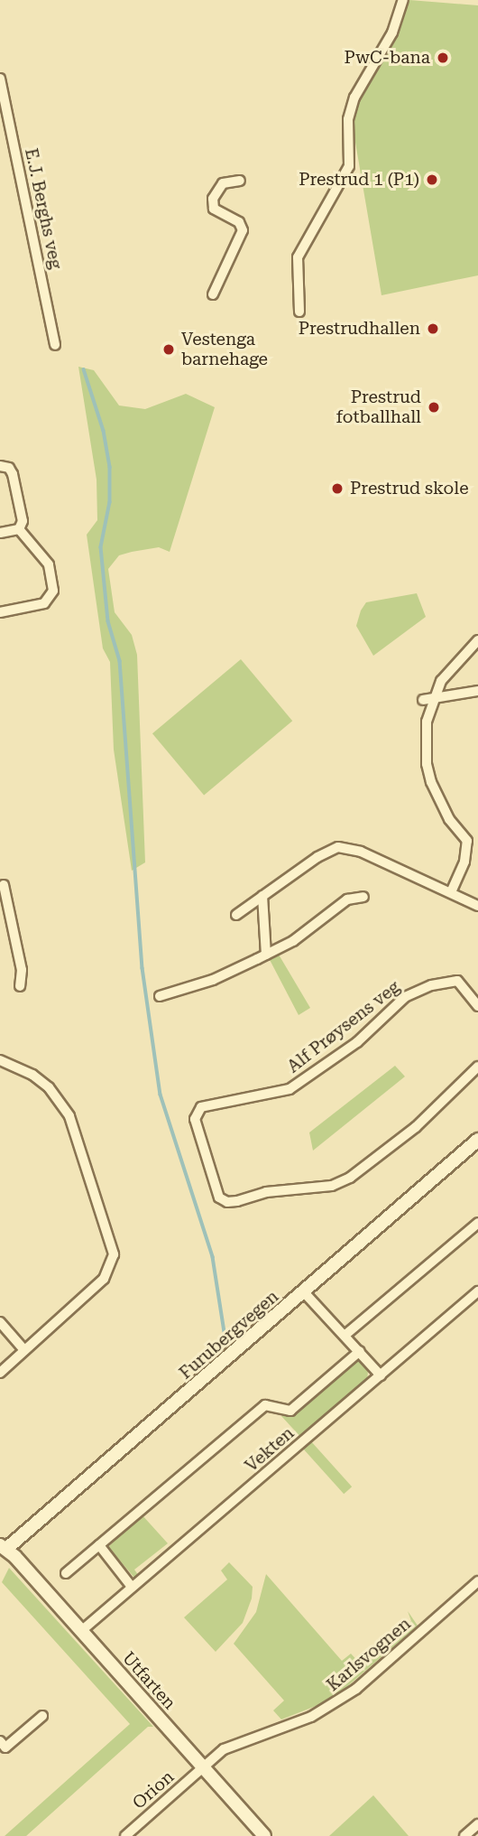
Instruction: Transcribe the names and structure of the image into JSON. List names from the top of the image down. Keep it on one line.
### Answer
{"streets":{"main road":["Furubergvegen","Utfarten"],"street":["E.J. Berghs veg","Alf Prøysens veg","Vekten","Karlsvognen","Orion"]},"crossings":[["Furubergvegen","Utfarten"],["Vekten","Utfarten"],["Karlsvognen","Utfarten"],["Karlsvognen","Orion"],["Utfarten","Orion"]],"places":["PwC-bana","Prestrud 1 (P1)","Prestrudhallen","Vestenga barnehage","Prestrud fotballhall","Prestrud skole"]}
